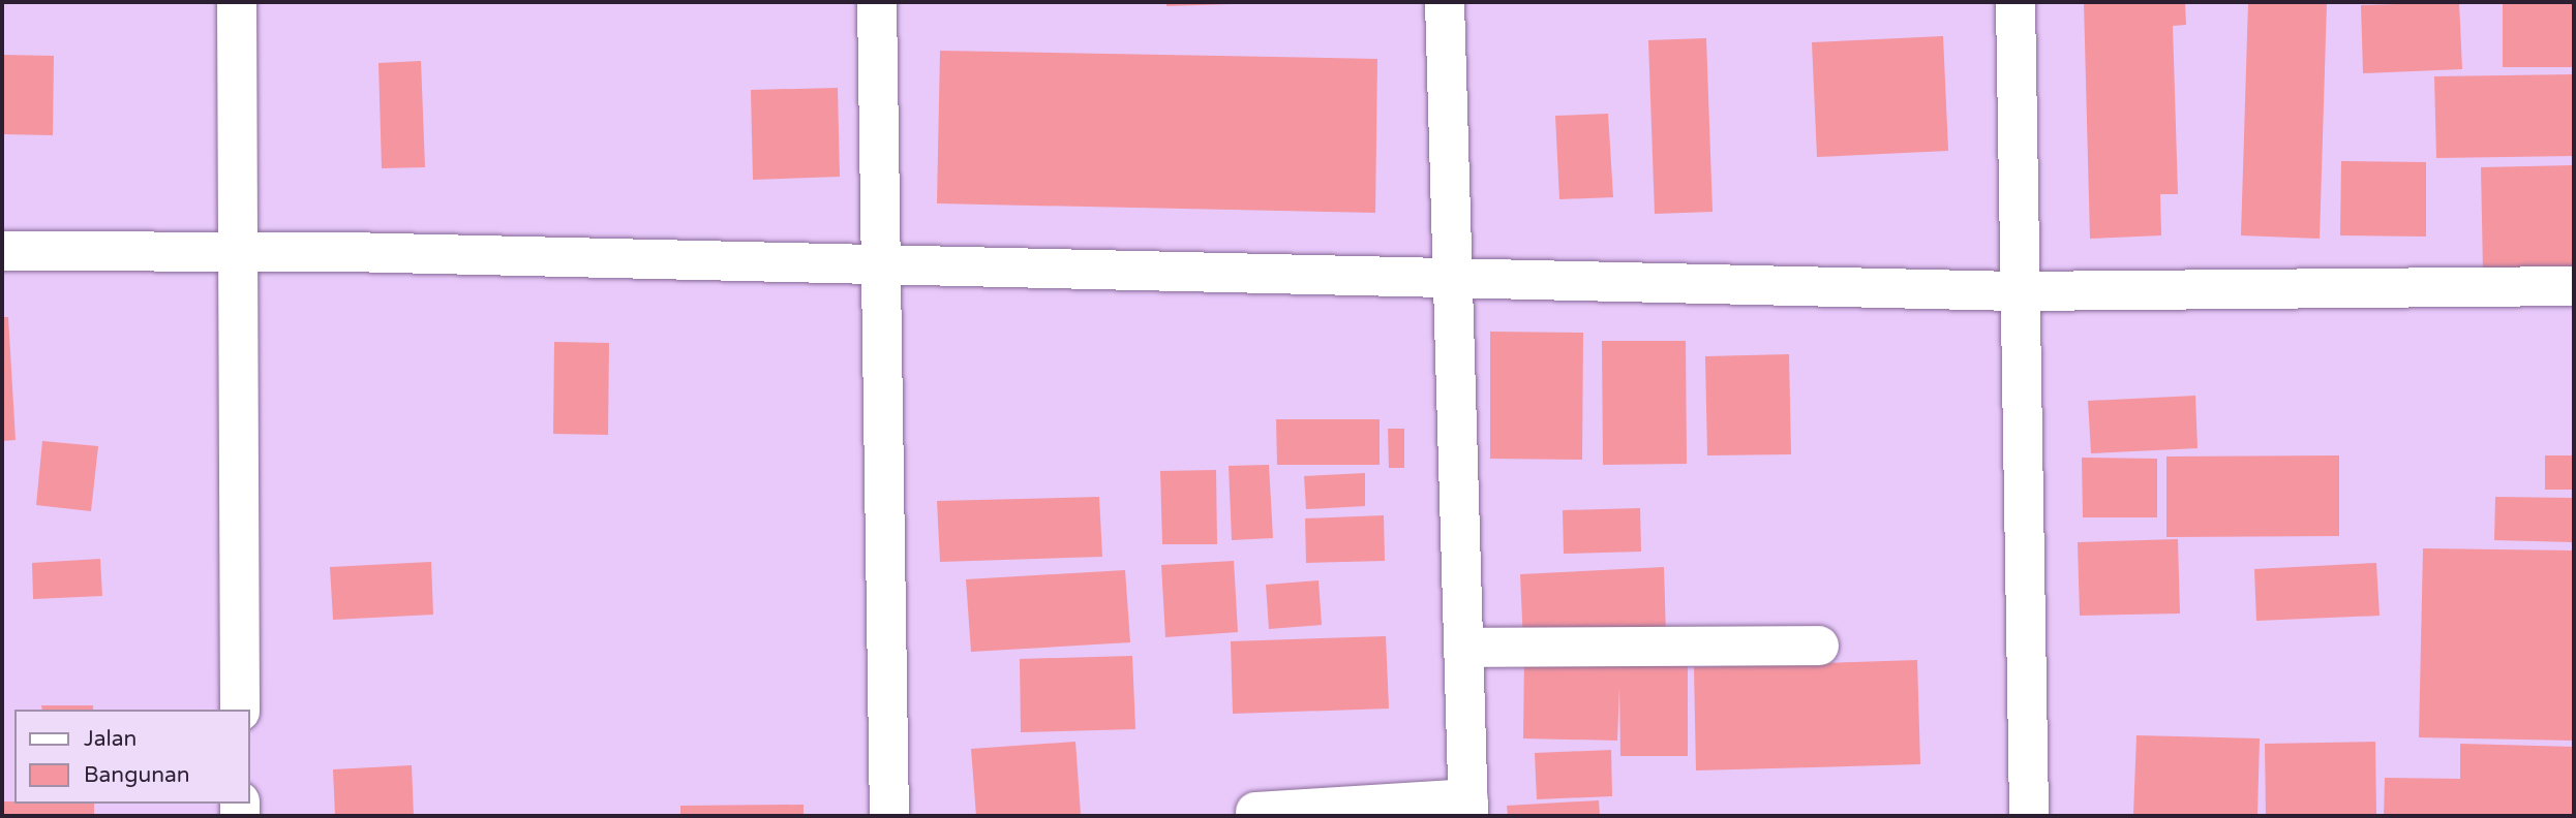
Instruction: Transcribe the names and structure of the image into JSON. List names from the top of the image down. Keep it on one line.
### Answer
{"legend":["Jalan","Bangunan"]}
